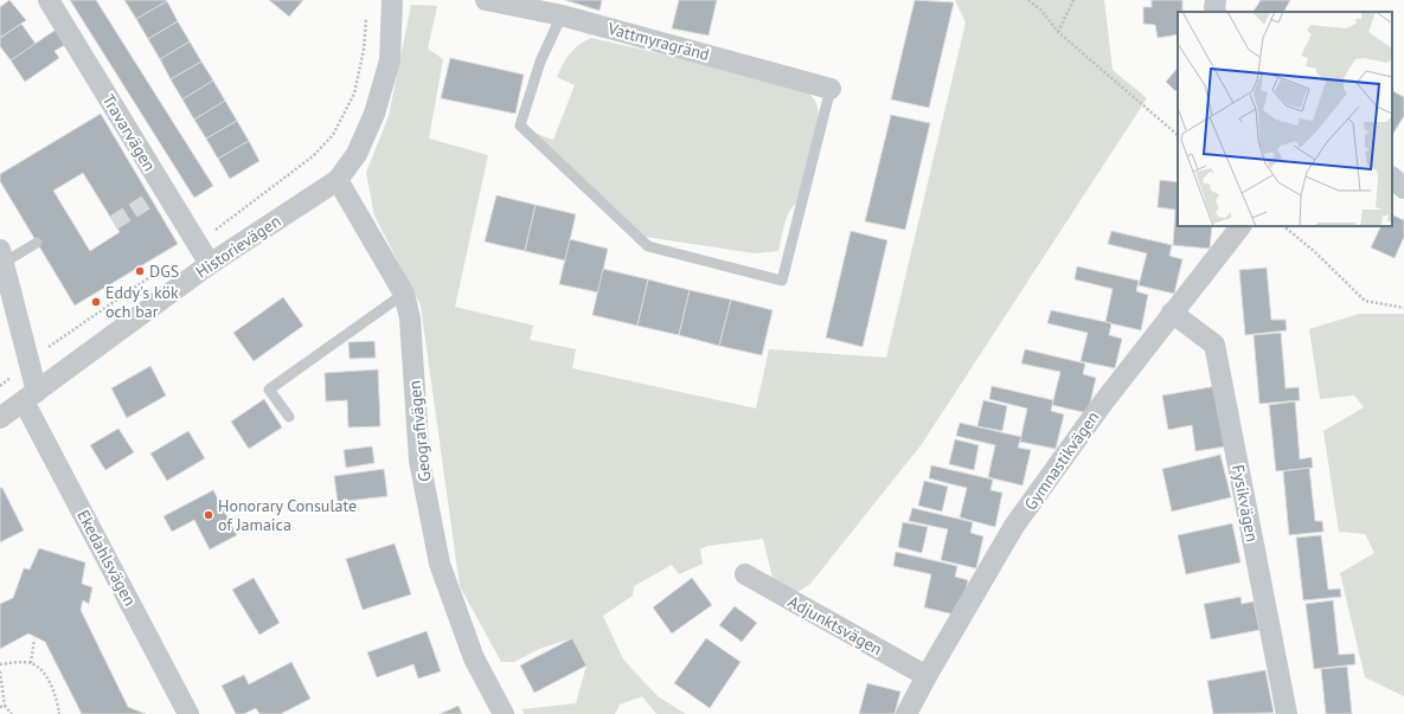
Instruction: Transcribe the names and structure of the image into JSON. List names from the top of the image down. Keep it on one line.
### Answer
{"streets":{"street":["Vattmyragränd","Travarvägen","Historievägen","Geografivägen","Gymnastikvägen","Fysikvägen","Ekedahlsvägen","Adjunktsvägen"]},"crossings":[["Travarvägen","Historievägen"],["Historievägen","Geografivägen"],["Historievägen","Ekedahlsvägen"],["Gymnastikvägen","Fysikvägen"],["Gymnastikvägen","Adjunktsvägen"]],"places":["DGS","Eddy's kök och bar","Honorary Consulate of Jamaica"]}
